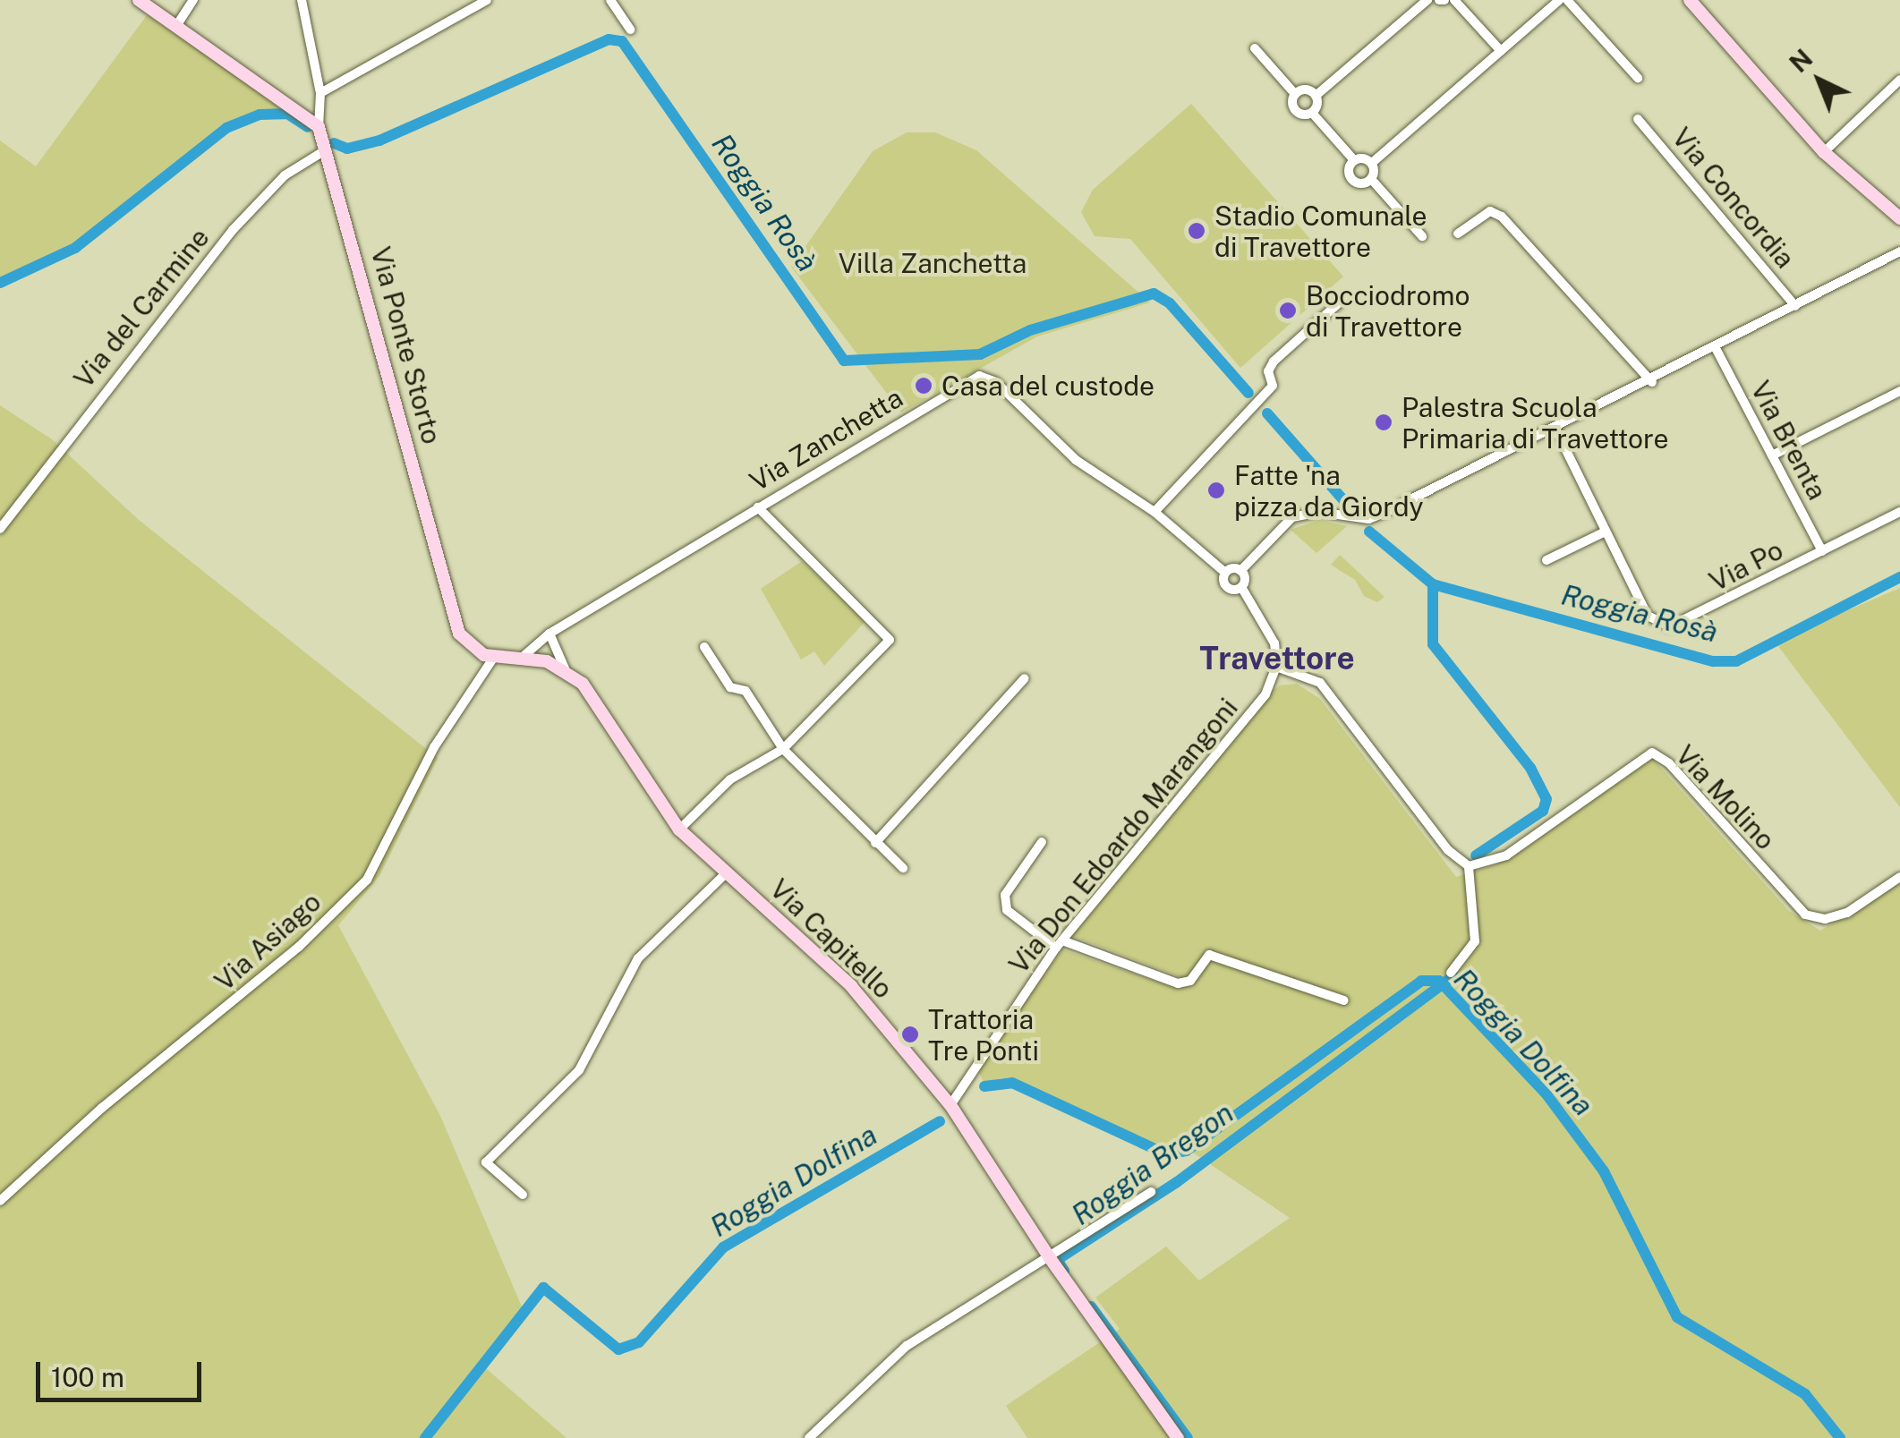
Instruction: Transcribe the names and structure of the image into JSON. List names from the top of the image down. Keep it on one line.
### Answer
{"streets":{"street":["Via Concordia","Via del Carmine","Via Ponte Storto","Via Zanchetta","Via Brenta","Via Po","Via Molino","Via Don Edoardo Marangoni","Via Capitello","Via Asiago"]},"crossings":[["Via Concordia","Via Brenta"],["Via Concordia","Via Po"],["Via del Carmine","Via Ponte Storto"],["Via Ponte Storto","Via Asiago"],["Via Zanchetta","Via Capitello"],["Via Brenta","Via Po"],["Via Don Edoardo Marangoni","Via Capitello"]],"districts":["Travettore"],"water":["Roggia Rosà","Roggia Dolfina","Roggia Bregon"],"parks":["Villa Zanchetta"],"places":["Stadio Comunale di Travettore","Bocciodromo di Travettore","Casa del custode","Palestra Scuola Primaria di Travettore","Fatte 'na pizza da Giordy","Trattoria Tre Ponti"],"scale_bar":"100 m","north":"top left"}
